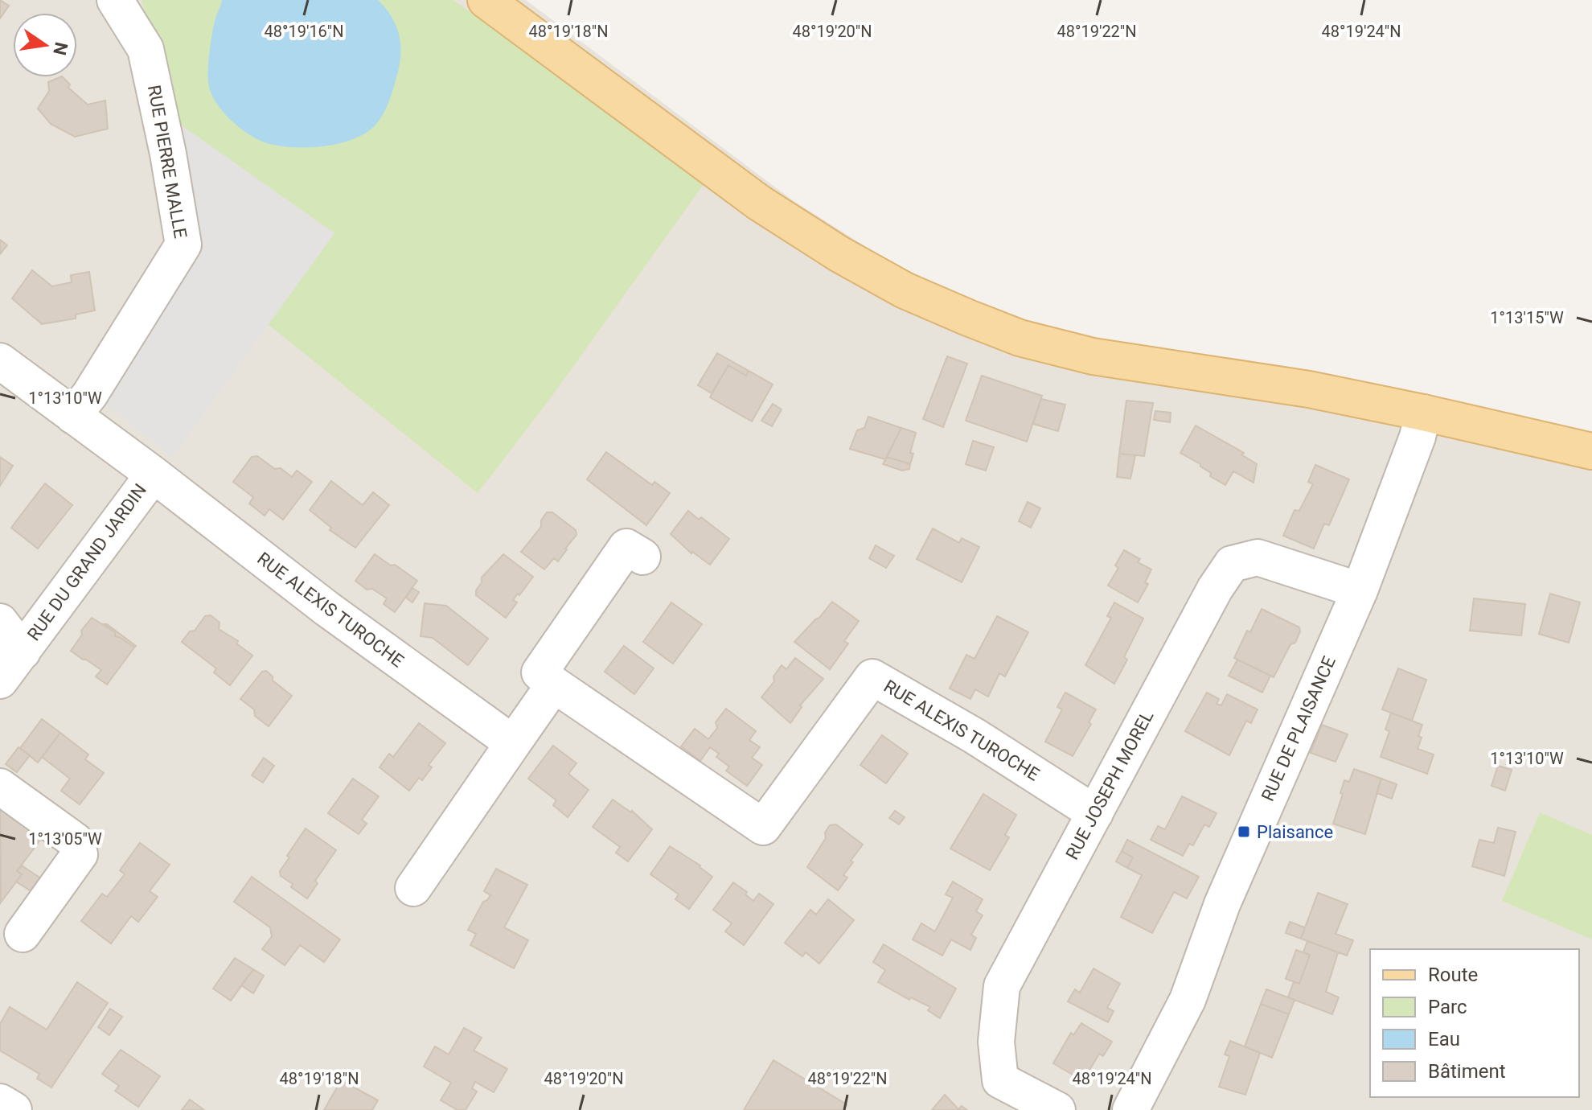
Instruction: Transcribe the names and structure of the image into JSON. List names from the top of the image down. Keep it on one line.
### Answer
{"streets":{"street":["RUE PIERRE MALLE","RUE DU GRAND JARDIN","RUE ALEXIS TUROCHE","RUE DE PLAISANCE","RUE JOSEPH MOREL"]},"crossings":[["RUE PIERRE MALLE","RUE ALEXIS TUROCHE"],["RUE DU GRAND JARDIN","RUE ALEXIS TUROCHE"],["RUE ALEXIS TUROCHE","RUE JOSEPH MOREL"],["RUE DE PLAISANCE","RUE JOSEPH MOREL"]],"places":{"transit":["Plaisance"]},"legend":["Route","Parc","Eau","Bâtiment"],"north":"right","coordinates":["48°19'16\"N","48°19'18\"N","48°19'20\"N","48°19'22\"N","48°19'24\"N","1°13'15\"W","1°13'10\"W","1°13'05\"W"]}
